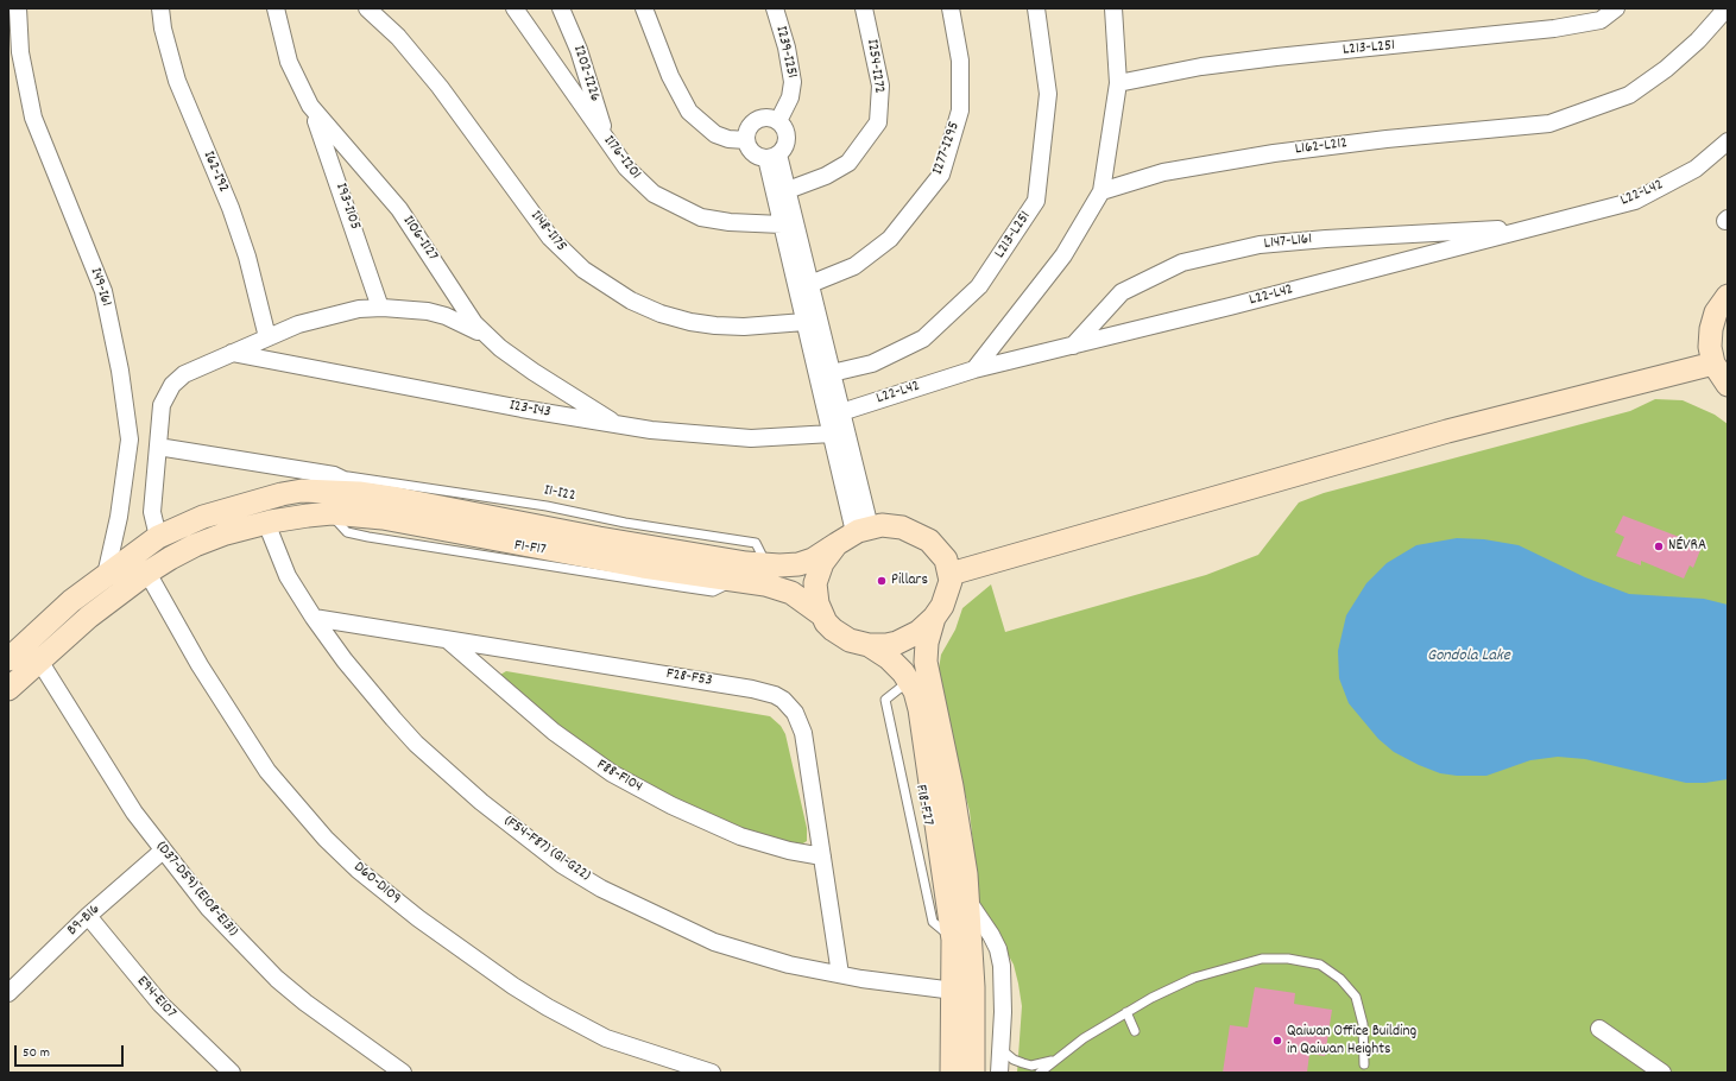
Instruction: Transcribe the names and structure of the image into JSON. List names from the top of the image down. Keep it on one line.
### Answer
{"streets":{"street":["L213-L251","I239-I251","I254-I272","I202-I226","L162-L212","I277-I295","I176-I201","I62-I92","L22-L42","I93-I105","I148-I175","I106-I127","L147-L161","I49-I61","I23-I43","F28-F53","F88-F104","(F54-F87) (G1-G22)","D60-D109","(D37-D59) (E108-E131)","B9-B16","E94-E107"],"lane":["I1-I22","F18-F27"]},"crossings":[["I202-I226","I176-I201"],["L22-L42","L147-L161"],["I93-I105","I106-I127"],["I106-I127","I23-I43"],["F28-F53","F88-F104"],["F28-F53","(F54-F87) (G1-G22)"],["(D37-D59) (E108-E131)","B9-B16"],["B9-B16","E94-E107"]],"water":["Gondola Lake"],"places":["NÉVRA","Pillars","Qaiwan Office Building in Qaiwan Heights"],"scale_bar":"50 m"}
